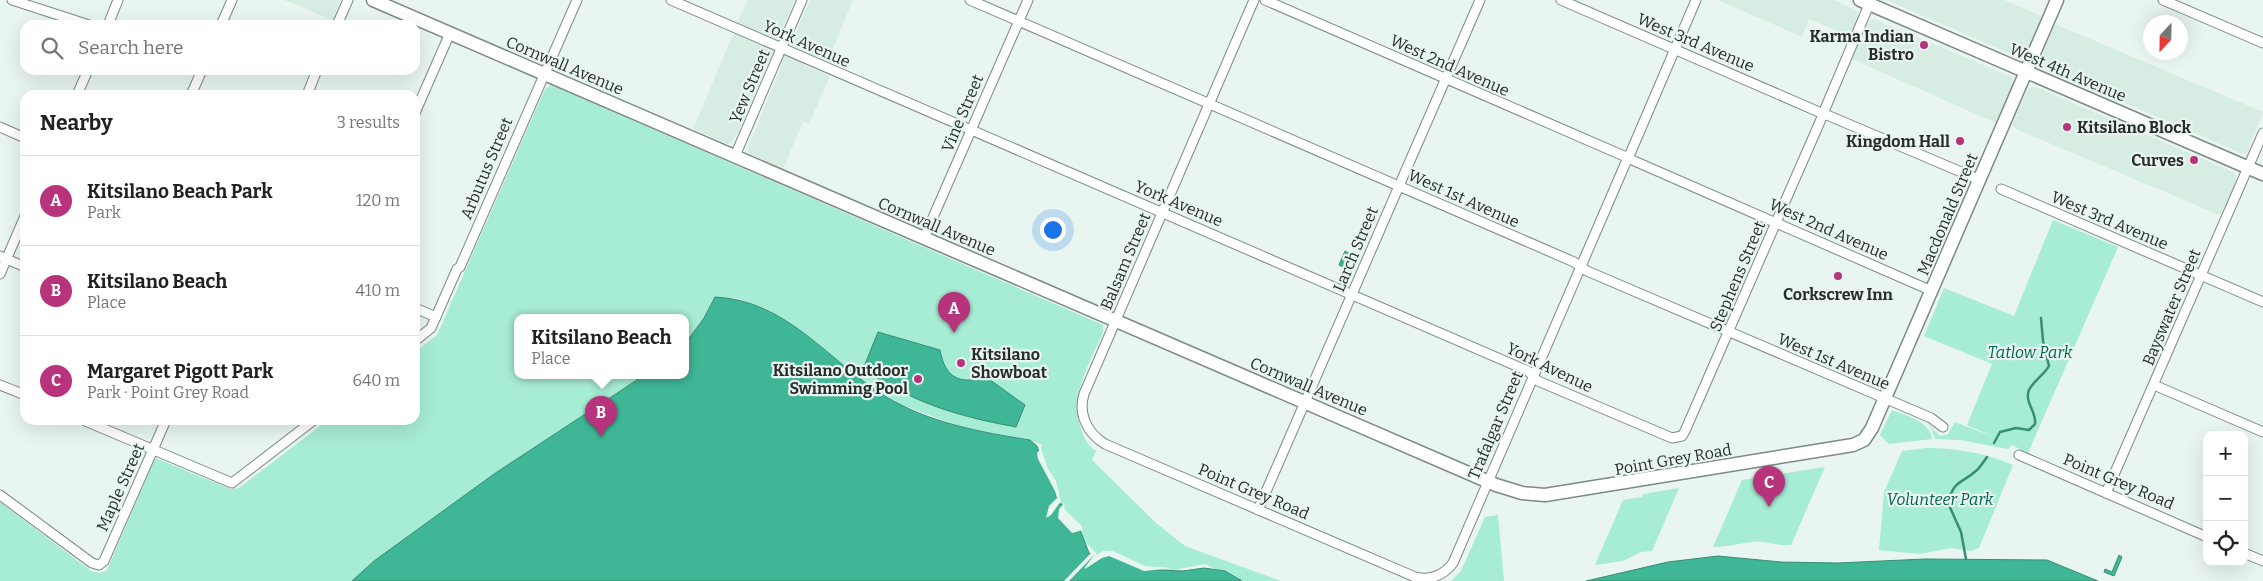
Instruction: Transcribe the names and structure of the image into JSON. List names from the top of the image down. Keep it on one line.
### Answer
{"streets":{"main road":["Cornwall Avenue","West 4th Avenue","Macdonald Street","Point Grey Road"],"street":["West 3rd Avenue","York Avenue","West 2nd Avenue","Yew Street","Vine Street","Arbutus Street","West 1st Avenue","Larch Street","Balsam Street","Stephens Street","Bayswater Street","Trafalgar Street","Maple Street"]},"crossings":[["West 3rd Avenue","Macdonald Street"],["West 3rd Avenue","Stephens Street"],["West 3rd Avenue","Bayswater Street"],["West 3rd Avenue","Trafalgar Street"],["York Avenue","Yew Street"],["York Avenue","Vine Street"],["York Avenue","Larch Street"],["York Avenue","Balsam Street"],["York Avenue","Stephens Street"],["York Avenue","Trafalgar Street"],["Cornwall Avenue","Yew Street"],["Cornwall Avenue","Vine Street"],["Cornwall Avenue","Arbutus Street"],["Cornwall Avenue","Larch Street"],["Cornwall Avenue","Balsam Street"],["Cornwall Avenue","Trafalgar Street"],["Cornwall Avenue","Point Grey Road"],["West 2nd Avenue","Macdonald Street"],["West 2nd Avenue","Larch Street"],["West 2nd Avenue","Stephens Street"],["West 2nd Avenue","Trafalgar Street"],["West 4th Avenue","Macdonald Street"],["West 4th Avenue","Stephens Street"],["West 4th Avenue","Bayswater Street"],["Vine Street","West 1st Avenue"],["West 1st Avenue","Macdonald Street"],["West 1st Avenue","Larch Street"],["West 1st Avenue","Balsam Street"],["West 1st Avenue","Stephens Street"],["West 1st Avenue","Trafalgar Street"],["Macdonald Street","Point Grey Road"],["Larch Street","Point Grey Road"],["Balsam Street","Point Grey Road"],["Bayswater Street","Point Grey Road"],["Trafalgar Street","Point Grey Road"]],"parks":["Tatlow Park","Volunteer Park"],"places":["Karma Indian Bistro","Kitsilano Block","Kingdom Hall","Curves","Corkscrew Inn","Kitsilano Showboat","Kitsilano Outdoor Swimming Pool"],"north":"bottom","page":{"search":"Search here","heading":["Nearby","3 results"],"list":[{"mark":"A","name":"Kitsilano Beach Park","note":"Park","value":"120 m"},{"mark":"B","name":"Kitsilano Beach","note":"Place","value":"410 m"},{"mark":"C","name":"Margaret Pigott Park","note":"Park · Point Grey Road","value":"640 m"}],"pins":["A","B","C"],"popup":["Kitsilano Beach","Place"],"map_buttons":["+","−"]}}
